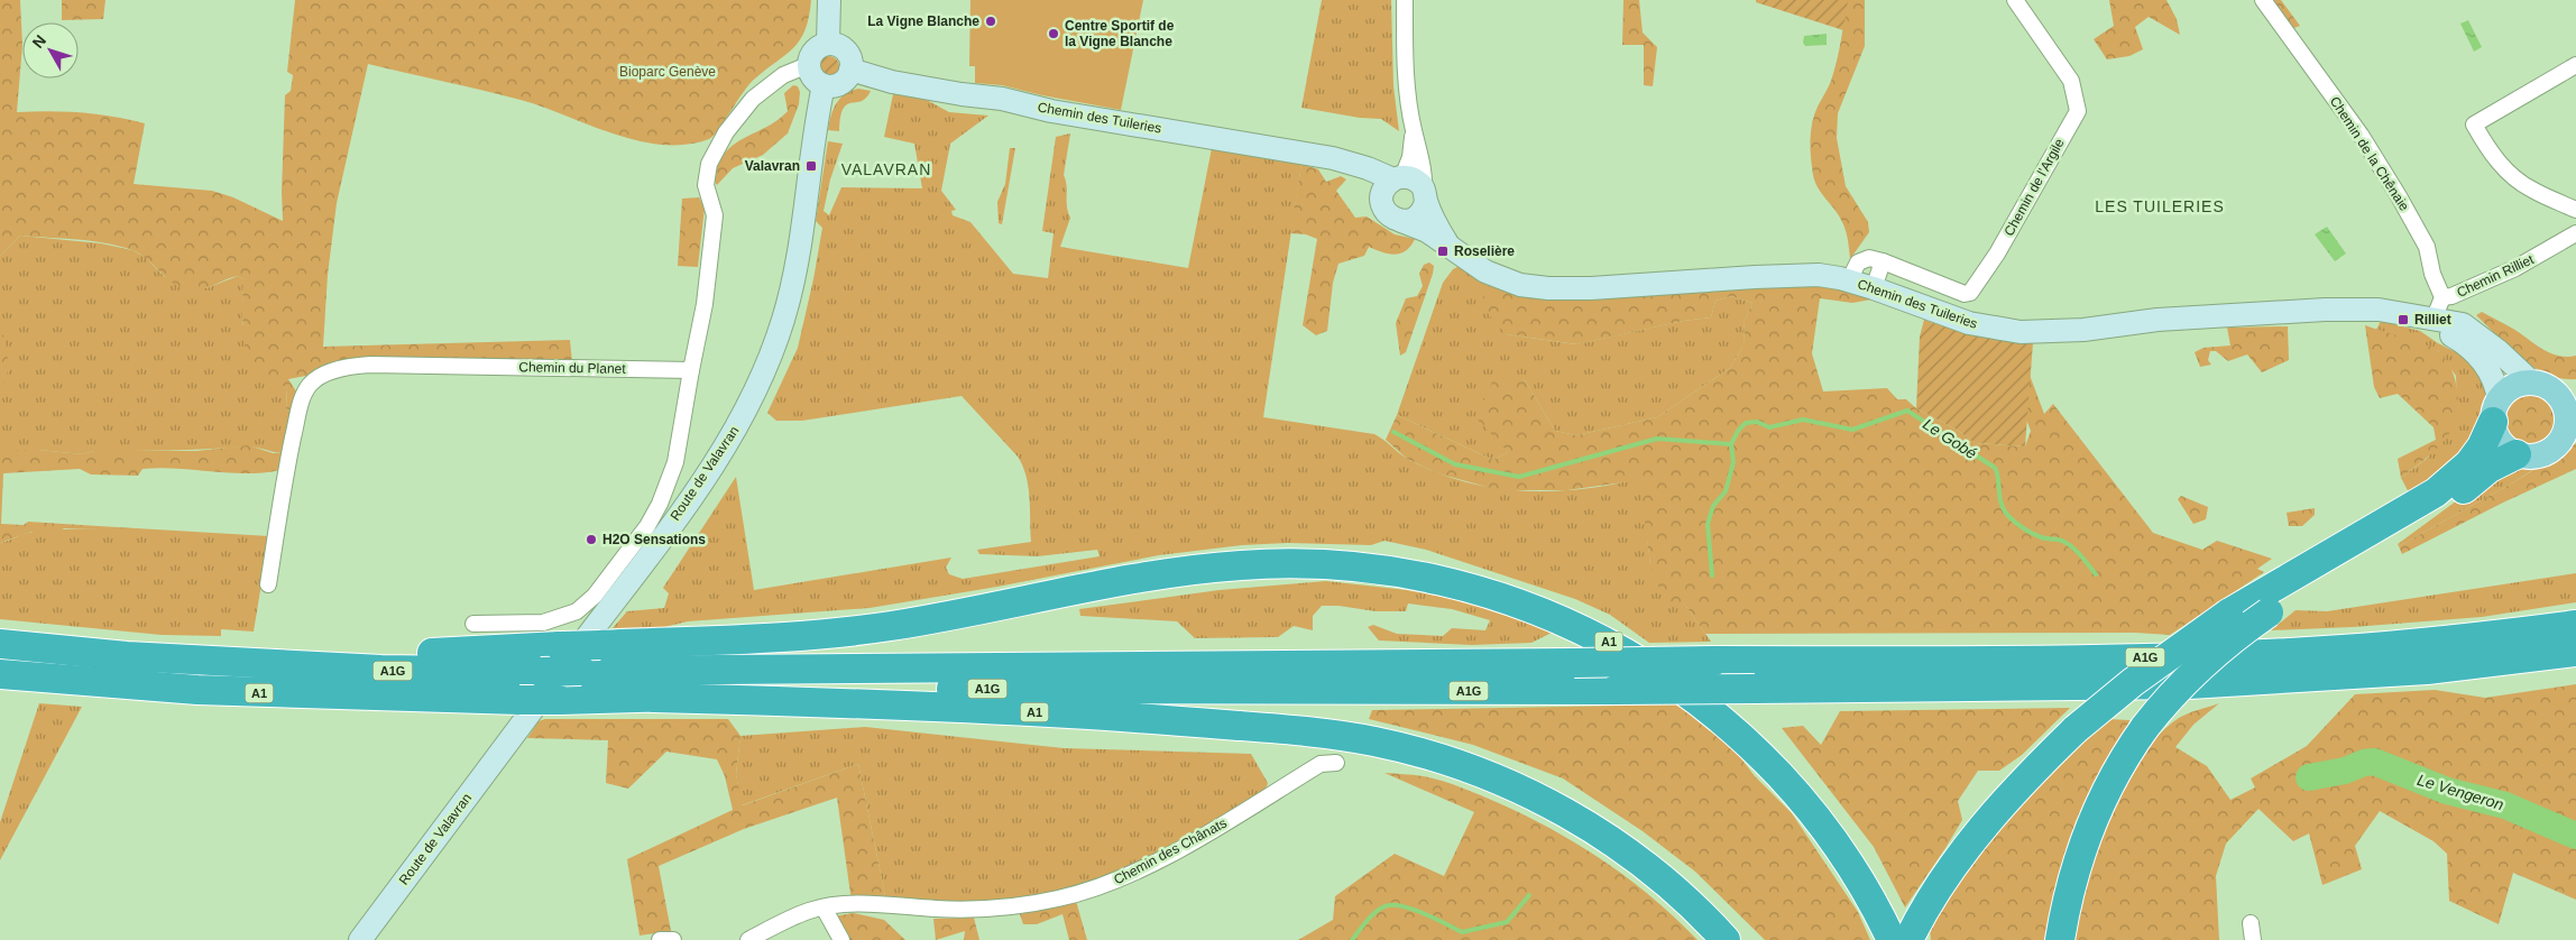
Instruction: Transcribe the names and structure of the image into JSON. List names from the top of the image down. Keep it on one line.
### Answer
{"streets":{"highway":["A1","A1G"],"street":["Chemin des Tuileries","Chemin de la Chênaie","Chemin de l'Argile","Chemin Rilliet","Chemin du Planet","Route de Valavran","Chemin des Chânats"]},"crossings":[["Chemin des Tuileries","Chemin de l'Argile"],["Chemin des Tuileries","Route de Valavran"],["Chemin de la Chênaie","Chemin Rilliet"],["A1","A1G"]],"districts":["VALAVRAN","LES TUILERIES"],"water":["Le Gobé","Le Vengeron"],"parks":["Bioparc Genève"],"places":{"other":["La Vigne Blanche","Centre Sportif de la Vigne Blanche","H2O Sensations"],"transit":["Valavran","Roselière","Rilliet"]},"north":"top left"}
